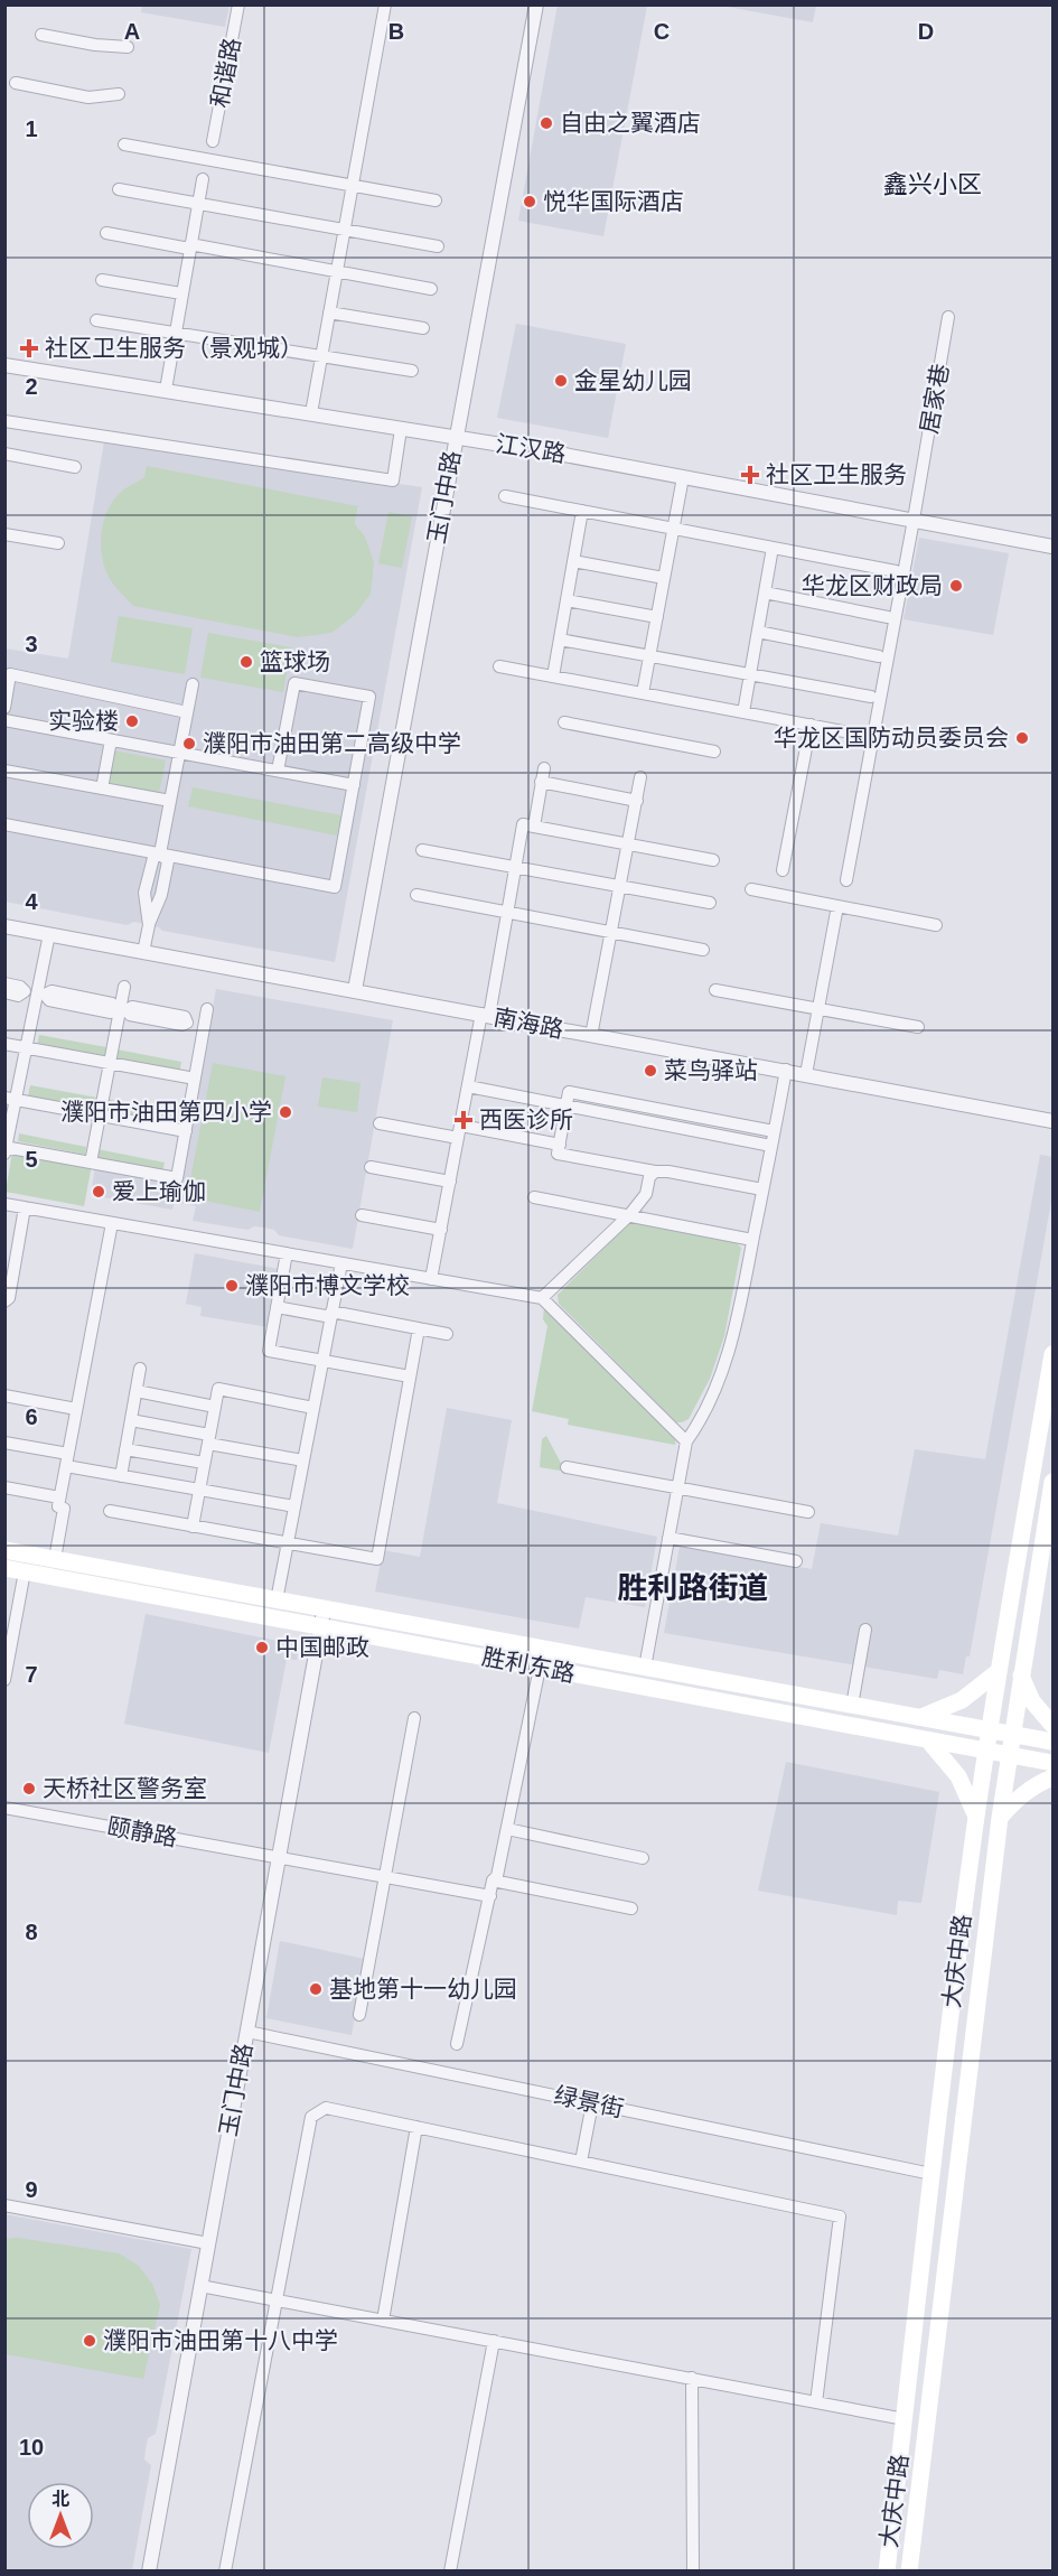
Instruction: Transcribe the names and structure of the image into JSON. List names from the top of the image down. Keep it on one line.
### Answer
{"streets":{"main road":["胜利东路","大庆中路"],"street":["和谐路","居家巷","江汉路","玉门中路","南海路","颐静路","绿景街"]},"crossings":[["居家巷","江汉路"],["江汉路","玉门中路"],["玉门中路","南海路"],["玉门中路","胜利东路"],["玉门中路","颐静路"],["玉门中路","绿景街"],["胜利东路","大庆中路"],["大庆中路","绿景街"]],"districts":["鑫兴小区","胜利路街道"],"places":{"other":["自由之翼酒店","悦华国际酒店","金星幼儿园","华龙区财政局","篮球场","实验楼","华龙区国防动员委员会","濮阳市油田第二高级中学","菜鸟驿站","濮阳市油田第四小学","爱上瑜伽","濮阳市博文学校","中国邮政","天桥社区警务室","基地第十一幼儿园","濮阳市油田第十八中学"],"health":["社区卫生服务（景观城）","社区卫生服务","西医诊所"]},"north":"top","grid":{"columns":["A","B","C","D"],"rows":["1","2","3","4","5","6","7","8","9","10"]}}
